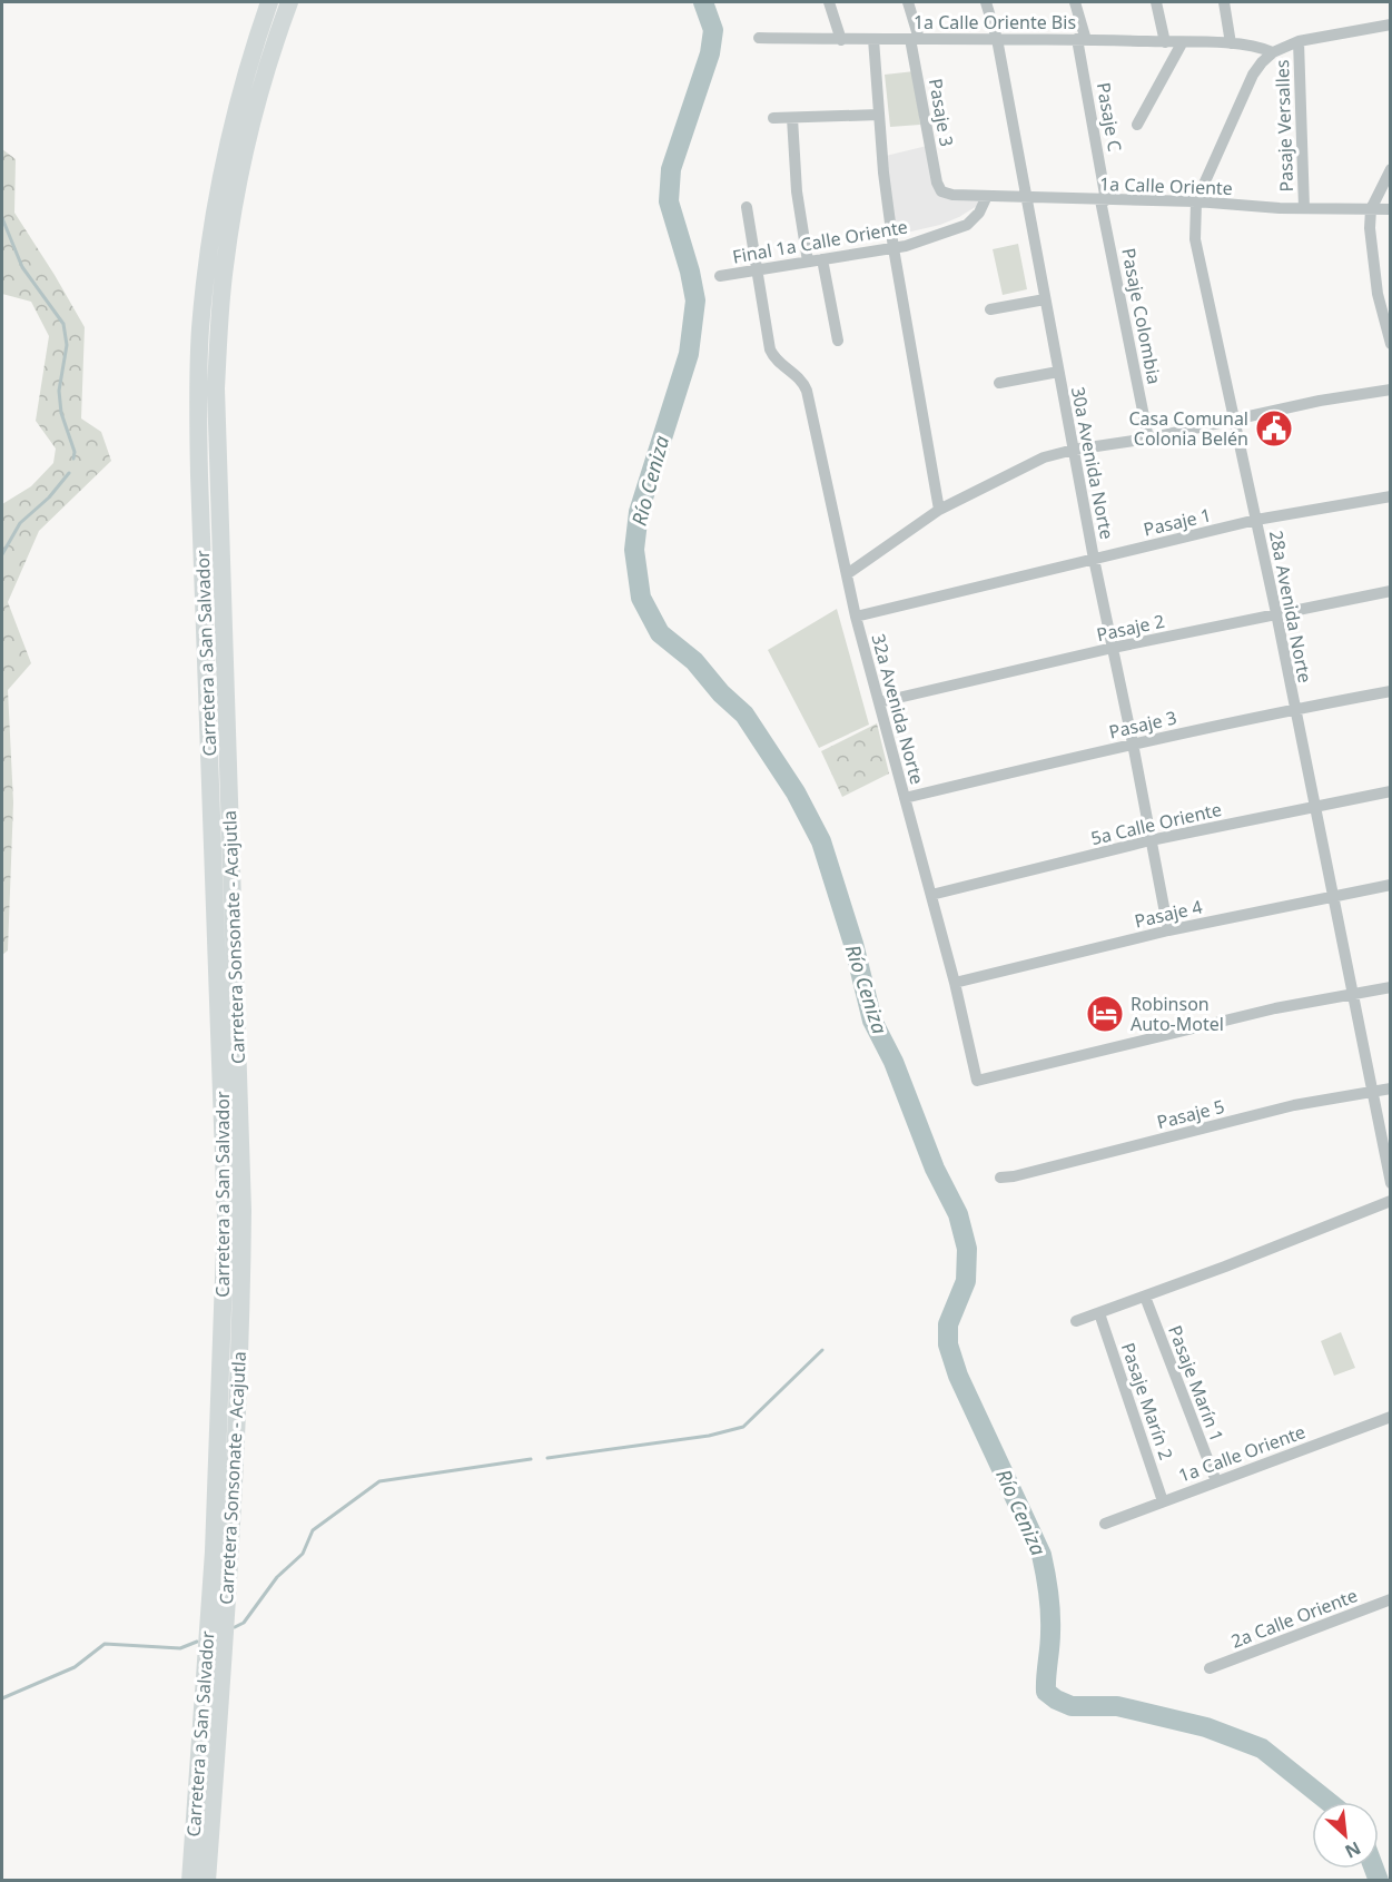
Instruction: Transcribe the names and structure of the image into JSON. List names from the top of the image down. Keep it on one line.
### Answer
{"streets":{"highway":["Carretera a San Salvador","Carretera Sonsonate - Acajutla"],"street":["1a Calle Oriente Bis","Pasaje 3","Pasaje C","Pasaje Versalles","1a Calle Oriente","Final 1a Calle Oriente","Pasaje Colombia","30a Avenida Norte","Pasaje 1","28a Avenida Norte","Pasaje 2","32a Avenida Norte","5a Calle Oriente","Pasaje 4","Pasaje 5","Pasaje Marín 1","Pasaje Marín 2","2a Calle Oriente"]},"crossings":[["1a Calle Oriente Bis","Pasaje 3"],["1a Calle Oriente Bis","Pasaje C"],["1a Calle Oriente Bis","30a Avenida Norte"],["1a Calle Oriente Bis","28a Avenida Norte"],["Pasaje 3","1a Calle Oriente"],["Pasaje 3","30a Avenida Norte"],["Pasaje 3","28a Avenida Norte"],["Pasaje 3","32a Avenida Norte"],["Pasaje C","1a Calle Oriente"],["Pasaje C","Pasaje Colombia"],["Pasaje Versalles","1a Calle Oriente"],["1a Calle Oriente","Final 1a Calle Oriente"],["1a Calle Oriente","Pasaje Colombia"],["1a Calle Oriente","30a Avenida Norte"],["1a Calle Oriente","28a Avenida Norte"],["1a Calle Oriente","Pasaje Marín 1"],["1a Calle Oriente","Pasaje Marín 2"],["Final 1a Calle Oriente","32a Avenida Norte"],["30a Avenida Norte","Pasaje 1"],["30a Avenida Norte","Pasaje 2"],["30a Avenida Norte","5a Calle Oriente"],["30a Avenida Norte","Pasaje 4"],["Pasaje 1","28a Avenida Norte"],["Pasaje 1","32a Avenida Norte"],["28a Avenida Norte","Pasaje 2"],["28a Avenida Norte","32a Avenida Norte"],["28a Avenida Norte","5a Calle Oriente"],["28a Avenida Norte","Pasaje 4"],["28a Avenida Norte","Pasaje 5"],["Pasaje 2","32a Avenida Norte"],["32a Avenida Norte","5a Calle Oriente"],["32a Avenida Norte","Pasaje 4"]],"water":["Río Ceniza"],"places":{"public building":["Casa Comunal Colonia Belén"],"hotel":["Robinson Auto-Motel"]},"north":"bottom right"}
